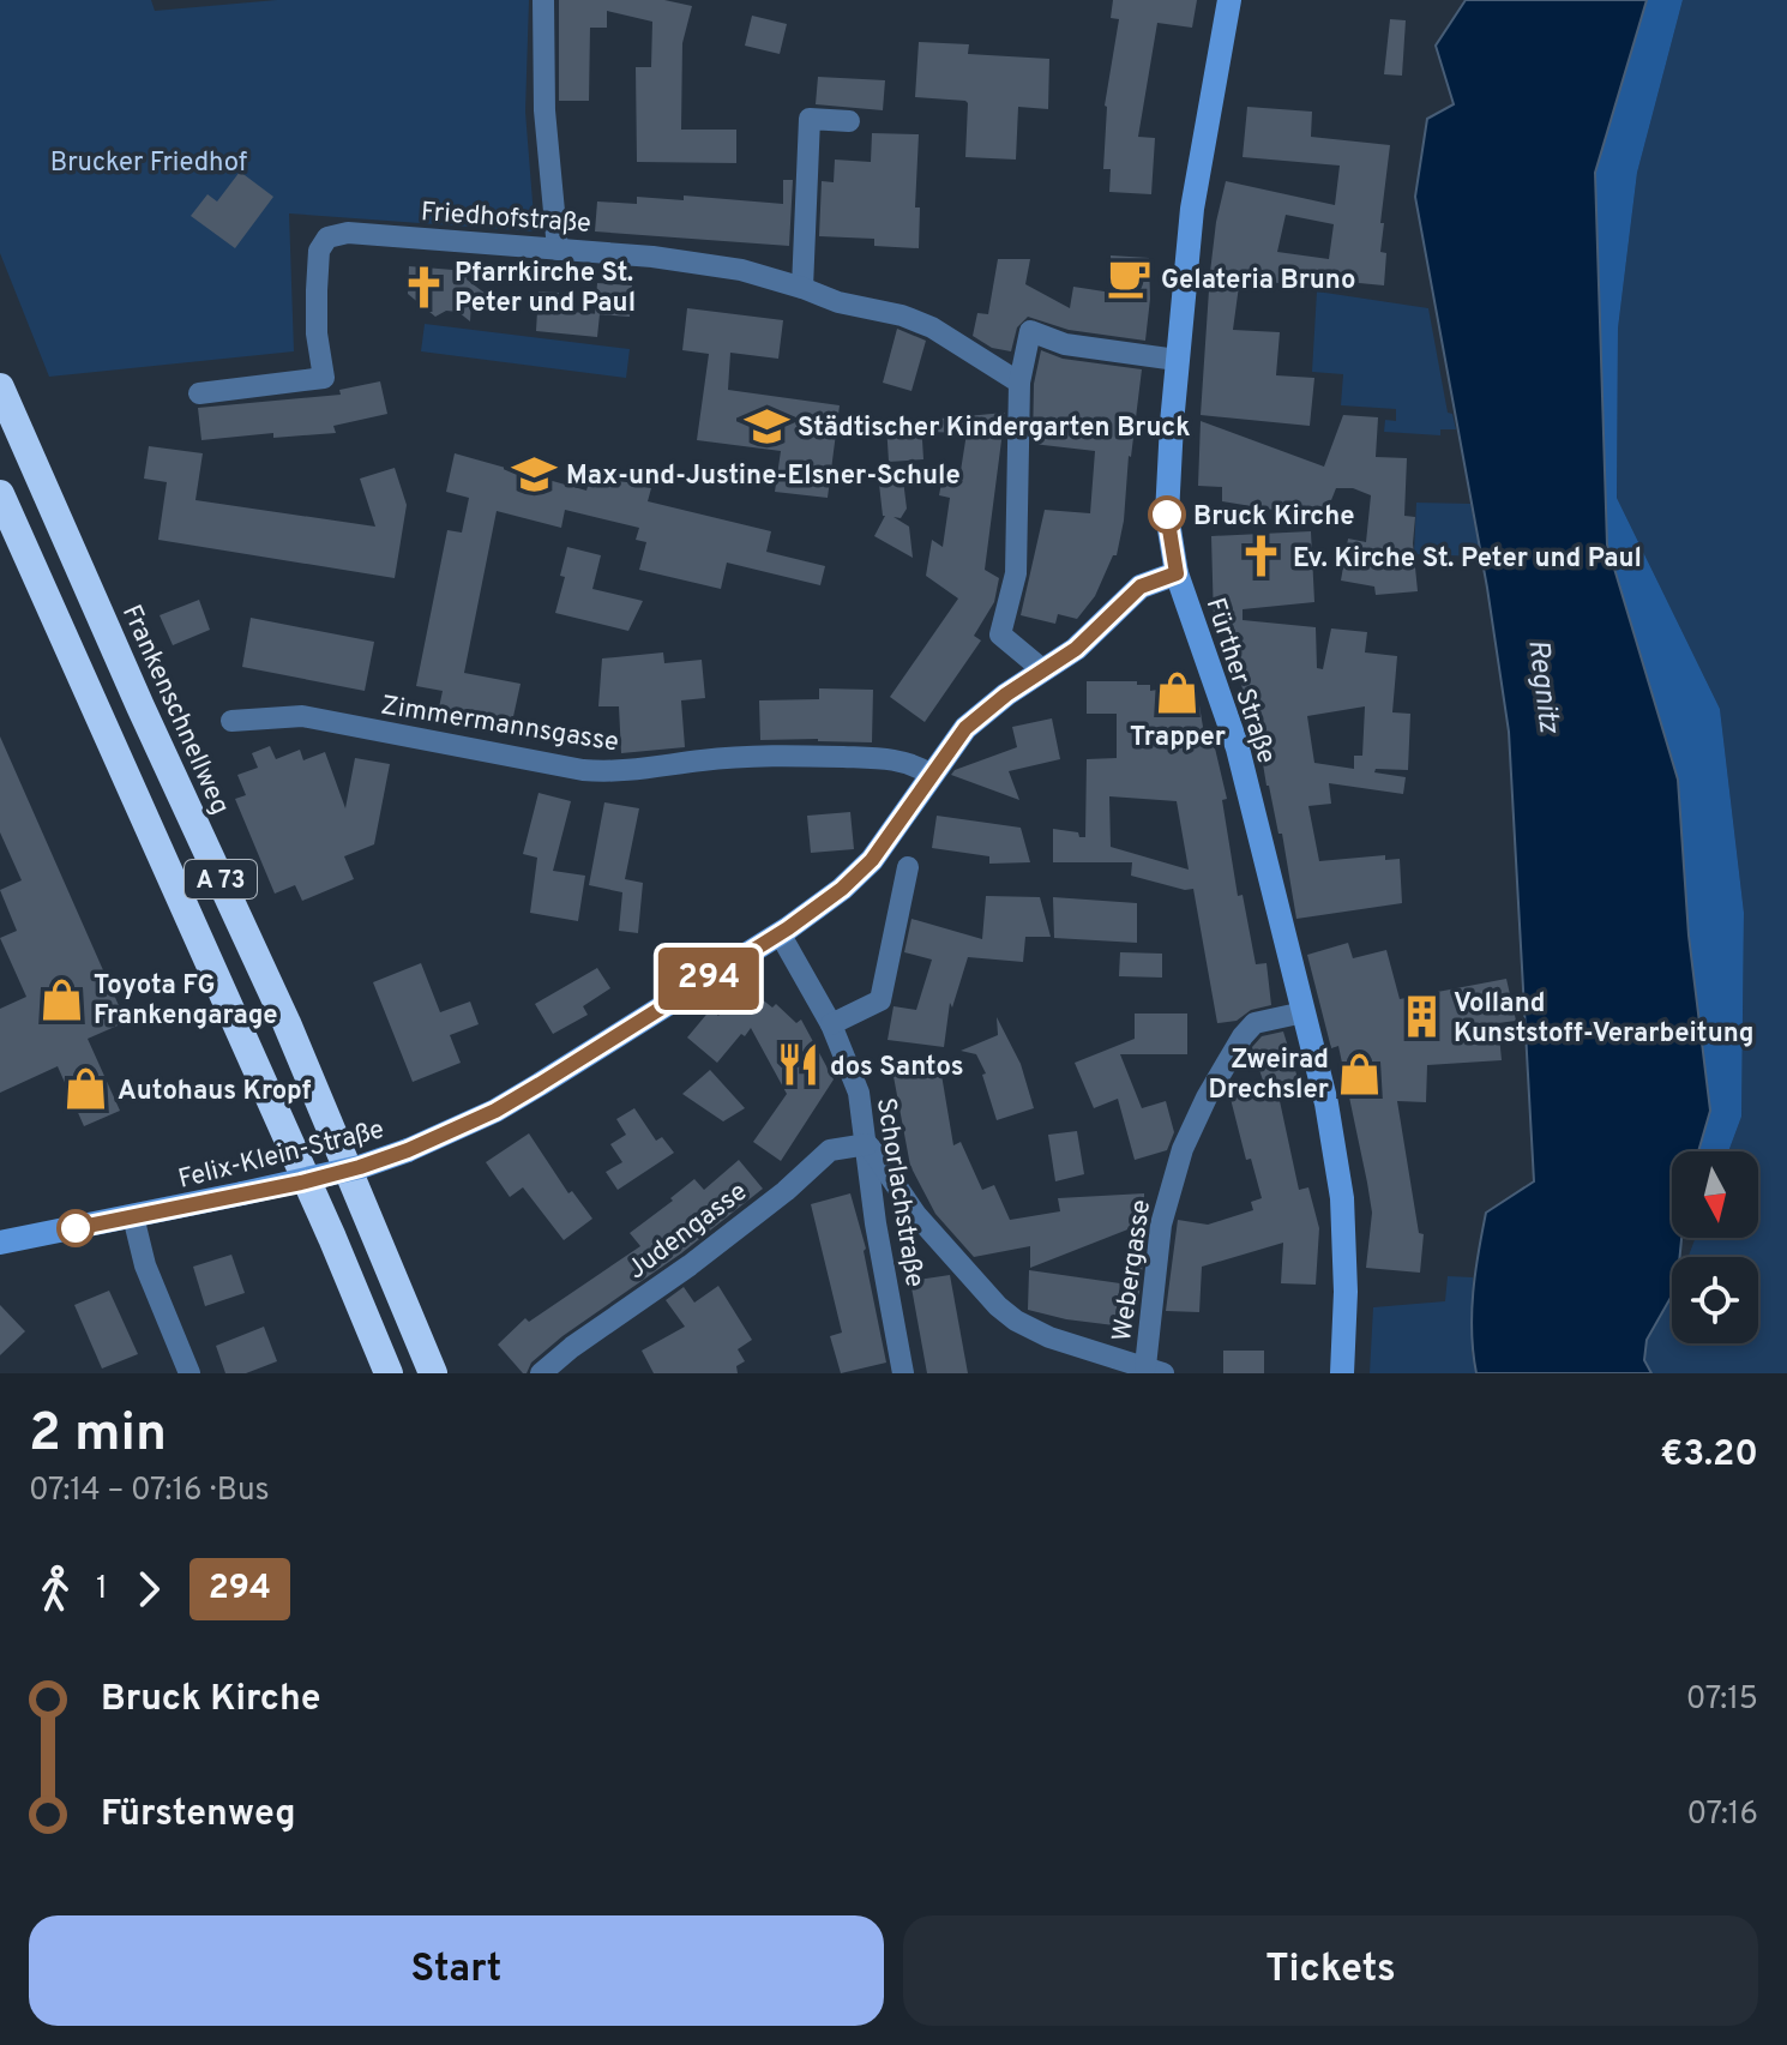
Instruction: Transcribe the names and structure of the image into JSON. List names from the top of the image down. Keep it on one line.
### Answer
{"streets":{"highway":["Frankenschnellweg","A 73"],"street":["Friedhofstraße","Fürther Straße","Zimmermannsgasse","Felix-Klein-Straße","Schorlachstraße","Judengasse","Webergasse"]},"crossings":[["Fürther Straße","Felix-Klein-Straße"],["Fürther Straße","Webergasse"],["Zimmermannsgasse","Felix-Klein-Straße"],["Felix-Klein-Straße","Schorlachstraße"],["Schorlachstraße","Judengasse"]],"water":["Regnitz"],"parks":["Brucker Friedhof"],"places":{"cafe":["Gelateria Bruno"],"church":["Pfarrkirche St. Peter und Paul","Ev. Kirche St. Peter und Paul"],"school or university":["Städtischer Kindergarten Bruck","Max-und-Justine-Elsner-Schule"],"other":["Bruck Kirche"],"shop":["Trapper","Toyota FG Frankengarage","Zweirad Drechsler","Autohaus Kropf"],"building":["Volland Kunststoff-Verarbeitung"],"restaurant":["dos Santos"]},"lines":["bus line 294"],"north":"bottom","page":{"on_map":"294","heading":["2 min","07:14 – 07:16 · Bus","€3.20"],"legs":["1","294"],"list":[{"name":"Bruck Kirche","value":"07:15"},{"name":"Fürstenweg","value":"07:16"}],"buttons":["Start","Tickets"]}}
